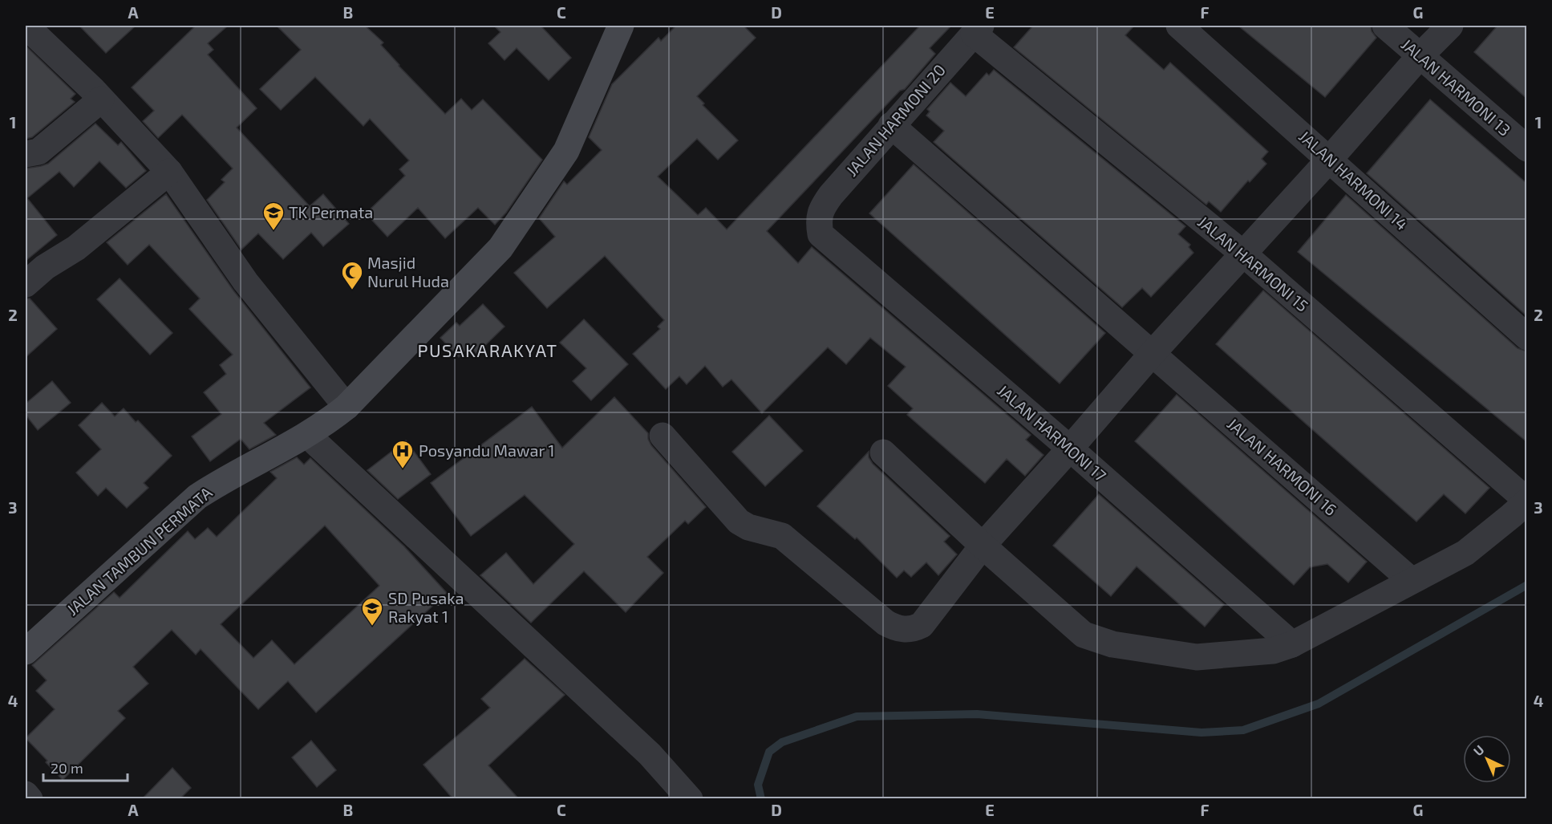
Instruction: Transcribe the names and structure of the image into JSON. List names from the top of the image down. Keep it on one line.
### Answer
{"streets":{"street":["JALAN HARMONI 13","JALAN HARMONI 20","JALAN HARMONI 14","JALAN HARMONI 15","JALAN HARMONI 17","JALAN HARMONI 16","JALAN TAMBUN PERMATA"]},"crossings":[["JALAN HARMONI 20","JALAN HARMONI 15"],["JALAN HARMONI 20","JALAN HARMONI 17"],["JALAN HARMONI 20","JALAN HARMONI 16"]],"districts":["PUSAKARAKYAT"],"places":{"school or university":["TK Permata","SD Pusaka Rakyat 1"],"mosque":["Masjid Nurul Huda"],"hospital":["Posyandu Mawar 1"]},"scale_bar":"20 m","north":"top left","grid":{"columns":["A","B","C","D","E","F","G"],"rows":["1","2","3","4"]}}
